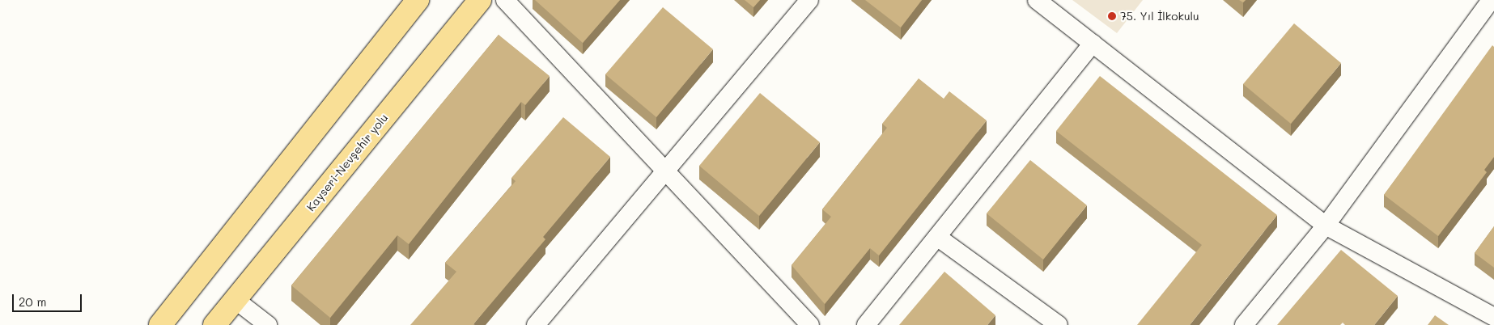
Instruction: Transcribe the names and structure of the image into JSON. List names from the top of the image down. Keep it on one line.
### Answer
{"streets":{"highway":["Kayseri-Nevşehir yolu"]},"places":["75. Yıl İlkokulu"],"scale_bar":"20 m"}
